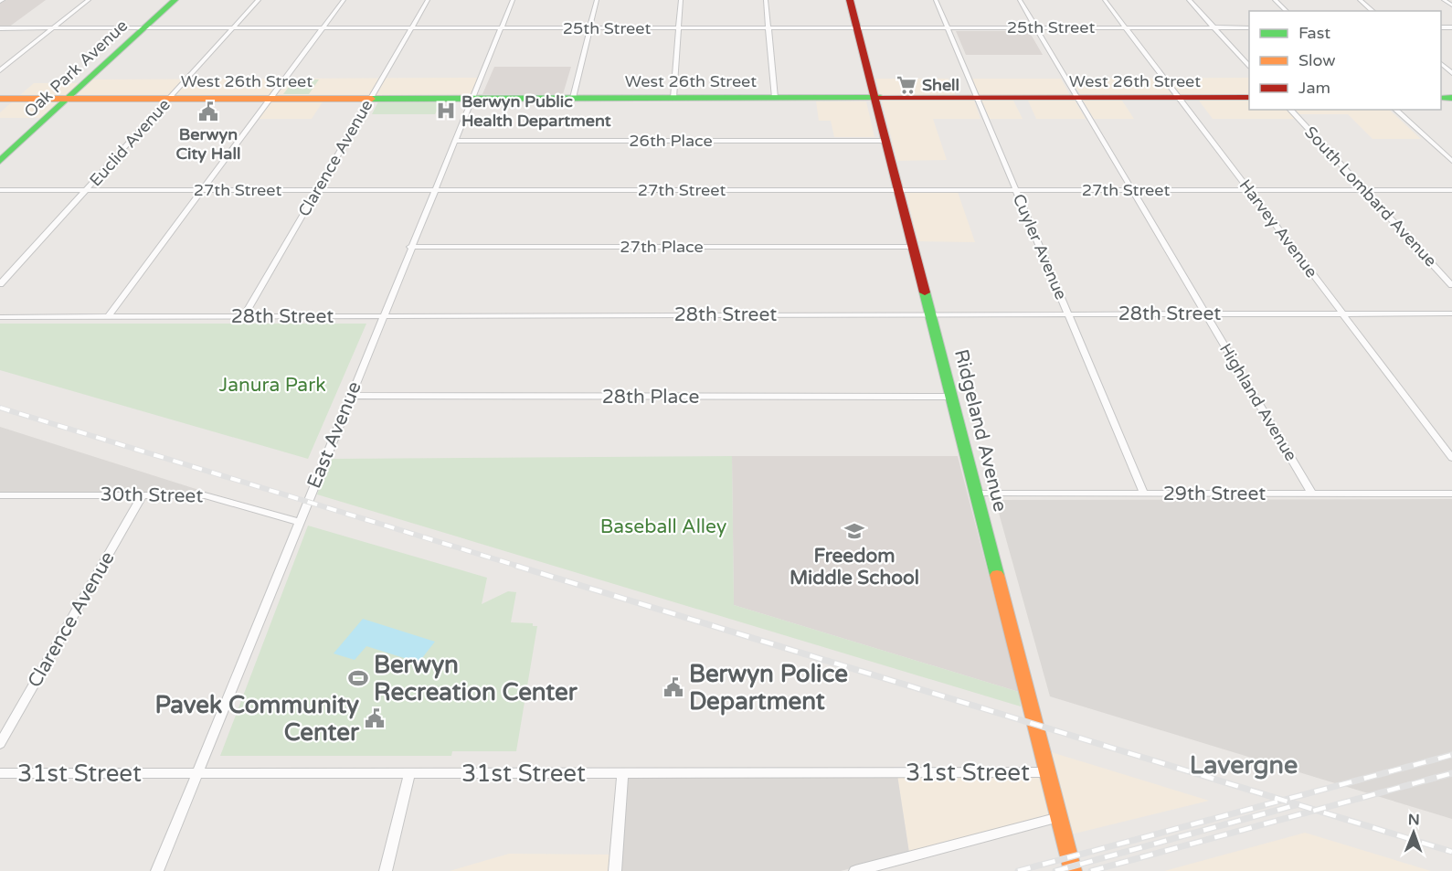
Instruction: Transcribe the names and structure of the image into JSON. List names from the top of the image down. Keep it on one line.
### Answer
{"streets":{"street":["25th Street","Oak Park Avenue","West 26th Street","26th Place","Euclid Avenue","Clarence Avenue","27th Street","South Lombard Avenue","Harvey Avenue","27th Place","Cuyler Avenue","28th Street","28th Place","Highland Avenue","Ridgeland Avenue","East Avenue","29th Street","30th Street","31st Street"]},"crossings":[["25th Street","Oak Park Avenue"],["25th Street","Euclid Avenue"],["25th Street","Clarence Avenue"],["25th Street","Harvey Avenue"],["25th Street","Cuyler Avenue"],["25th Street","Highland Avenue"],["25th Street","Ridgeland Avenue"],["25th Street","East Avenue"],["Oak Park Avenue","West 26th Street"],["West 26th Street","Euclid Avenue"],["West 26th Street","Clarence Avenue"],["West 26th Street","Harvey Avenue"],["West 26th Street","Cuyler Avenue"],["West 26th Street","Highland Avenue"],["West 26th Street","Ridgeland Avenue"],["West 26th Street","East Avenue"],["26th Place","Ridgeland Avenue"],["26th Place","East Avenue"],["Euclid Avenue","27th Street"],["Clarence Avenue","27th Street"],["Clarence Avenue","28th Street"],["Clarence Avenue","30th Street"],["27th Street","South Lombard Avenue"],["27th Street","Harvey Avenue"],["27th Street","Cuyler Avenue"],["27th Street","Highland Avenue"],["27th Street","Ridgeland Avenue"],["27th Street","East Avenue"],["Harvey Avenue","28th Street"],["27th Place","Ridgeland Avenue"],["27th Place","East Avenue"],["Cuyler Avenue","28th Street"],["Cuyler Avenue","29th Street"],["28th Street","Highland Avenue"],["28th Street","Ridgeland Avenue"],["28th Street","East Avenue"],["28th Place","Ridgeland Avenue"],["28th Place","East Avenue"],["Highland Avenue","29th Street"],["Ridgeland Avenue","29th Street"],["Ridgeland Avenue","31st Street"],["East Avenue","30th Street"],["East Avenue","31st Street"]],"districts":["Lavergne"],"parks":["Janura Park","Baseball Alley"],"places":{"supermarket":["Shell"],"hospital":["Berwyn Public Health Department"],"public building":["Berwyn City Hall","Berwyn Police Department","Pavek Community Center"],"school or university":["Freedom Middle School"],"sports":["Berwyn Recreation Center"]},"legend":["Fast","Slow","Jam"],"north":"top"}
